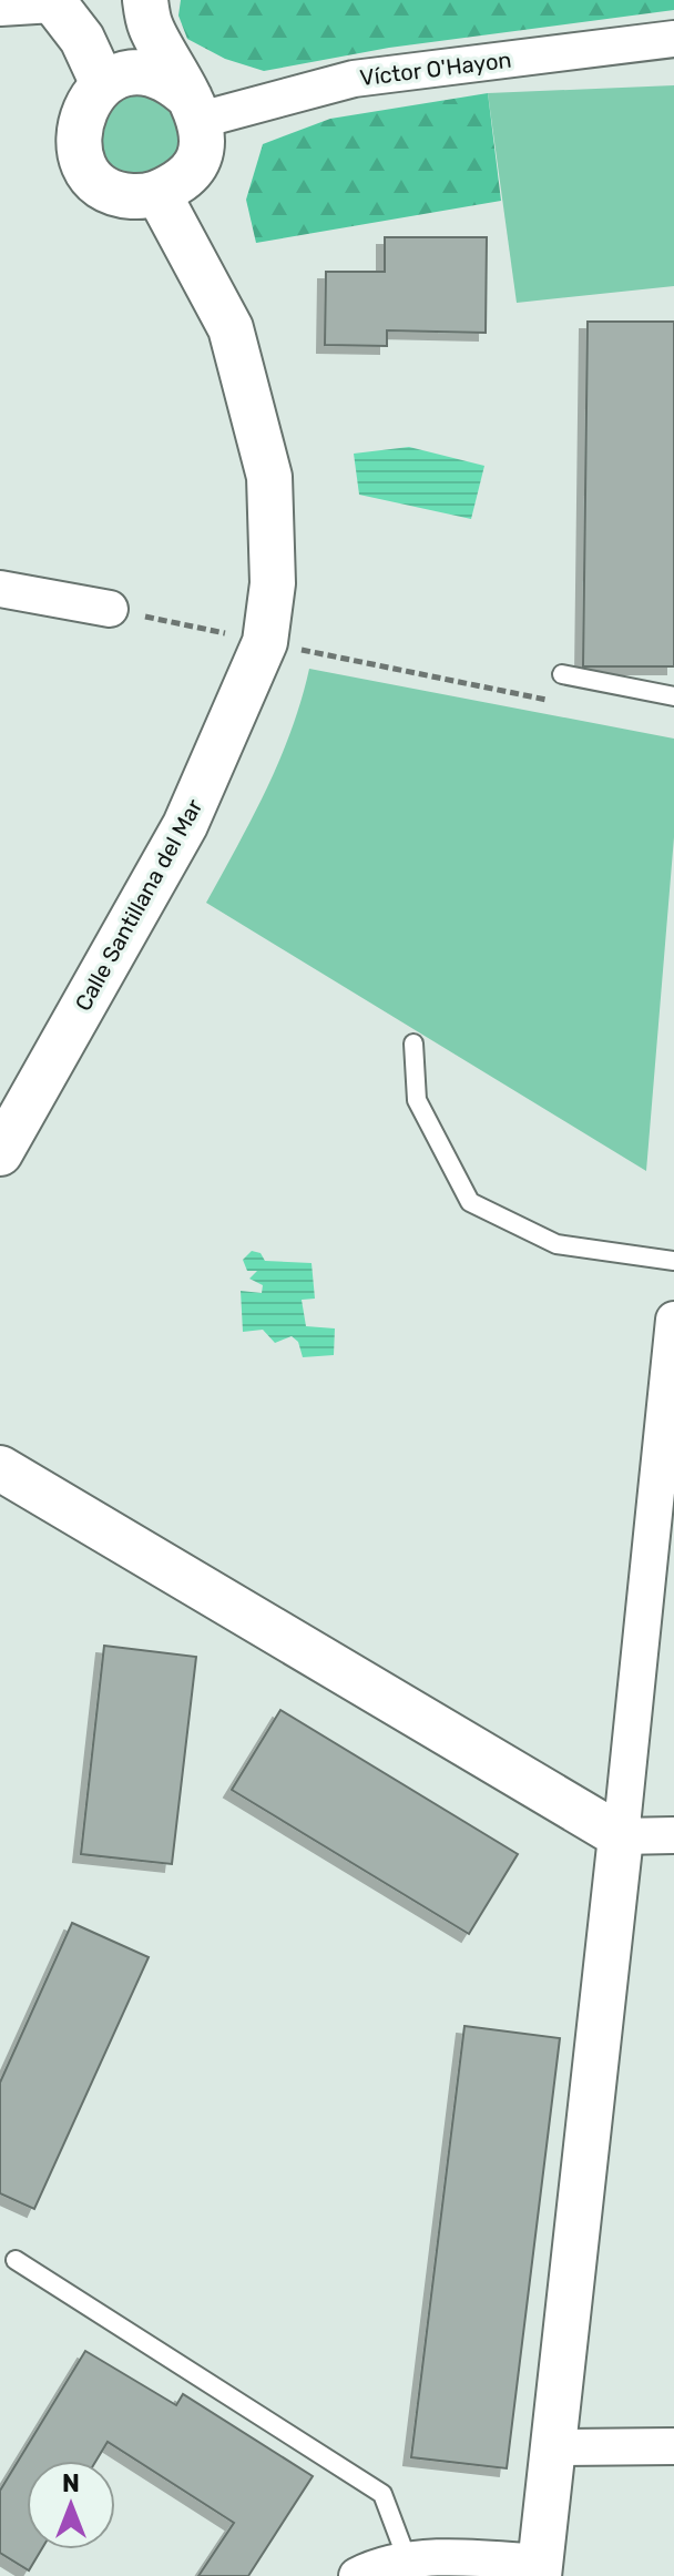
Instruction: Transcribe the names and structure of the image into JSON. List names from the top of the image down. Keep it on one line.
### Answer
{"streets":{"street":["Víctor O'Hayon","Calle Santillana del Mar"]},"crossings":[["Víctor O'Hayon","Calle Santillana del Mar"]],"north":"top"}
